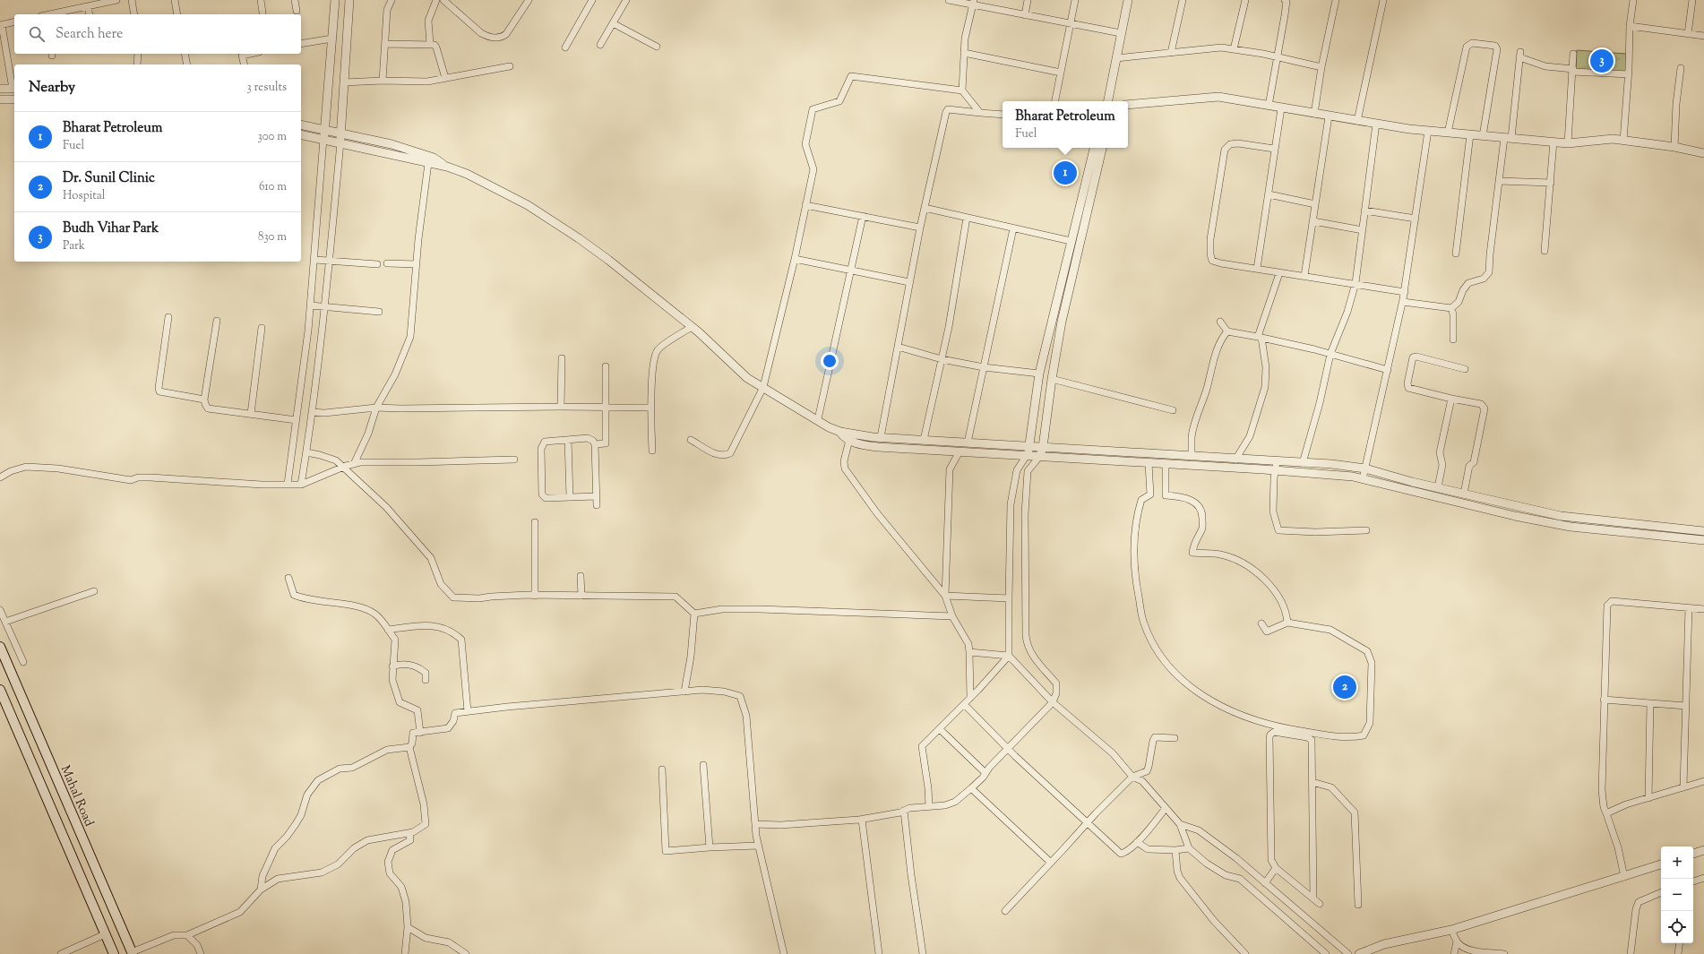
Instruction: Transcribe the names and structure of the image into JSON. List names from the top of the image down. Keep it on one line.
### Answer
{"streets":{"main road":["Mahal Road"]},"page":{"search":"Search here","pins":["3","1","2"],"heading":["Nearby","3 results"],"popup":["Bharat Petroleum","Fuel"],"list":[{"mark":"1","name":"Bharat Petroleum","note":"Fuel","value":"300 m"},{"mark":"2","name":"Dr. Sunil Clinic","note":"Hospital","value":"610 m"},{"mark":"3","name":"Budh Vihar Park","note":"Park","value":"830 m"}],"map_buttons":["+","−"]}}
